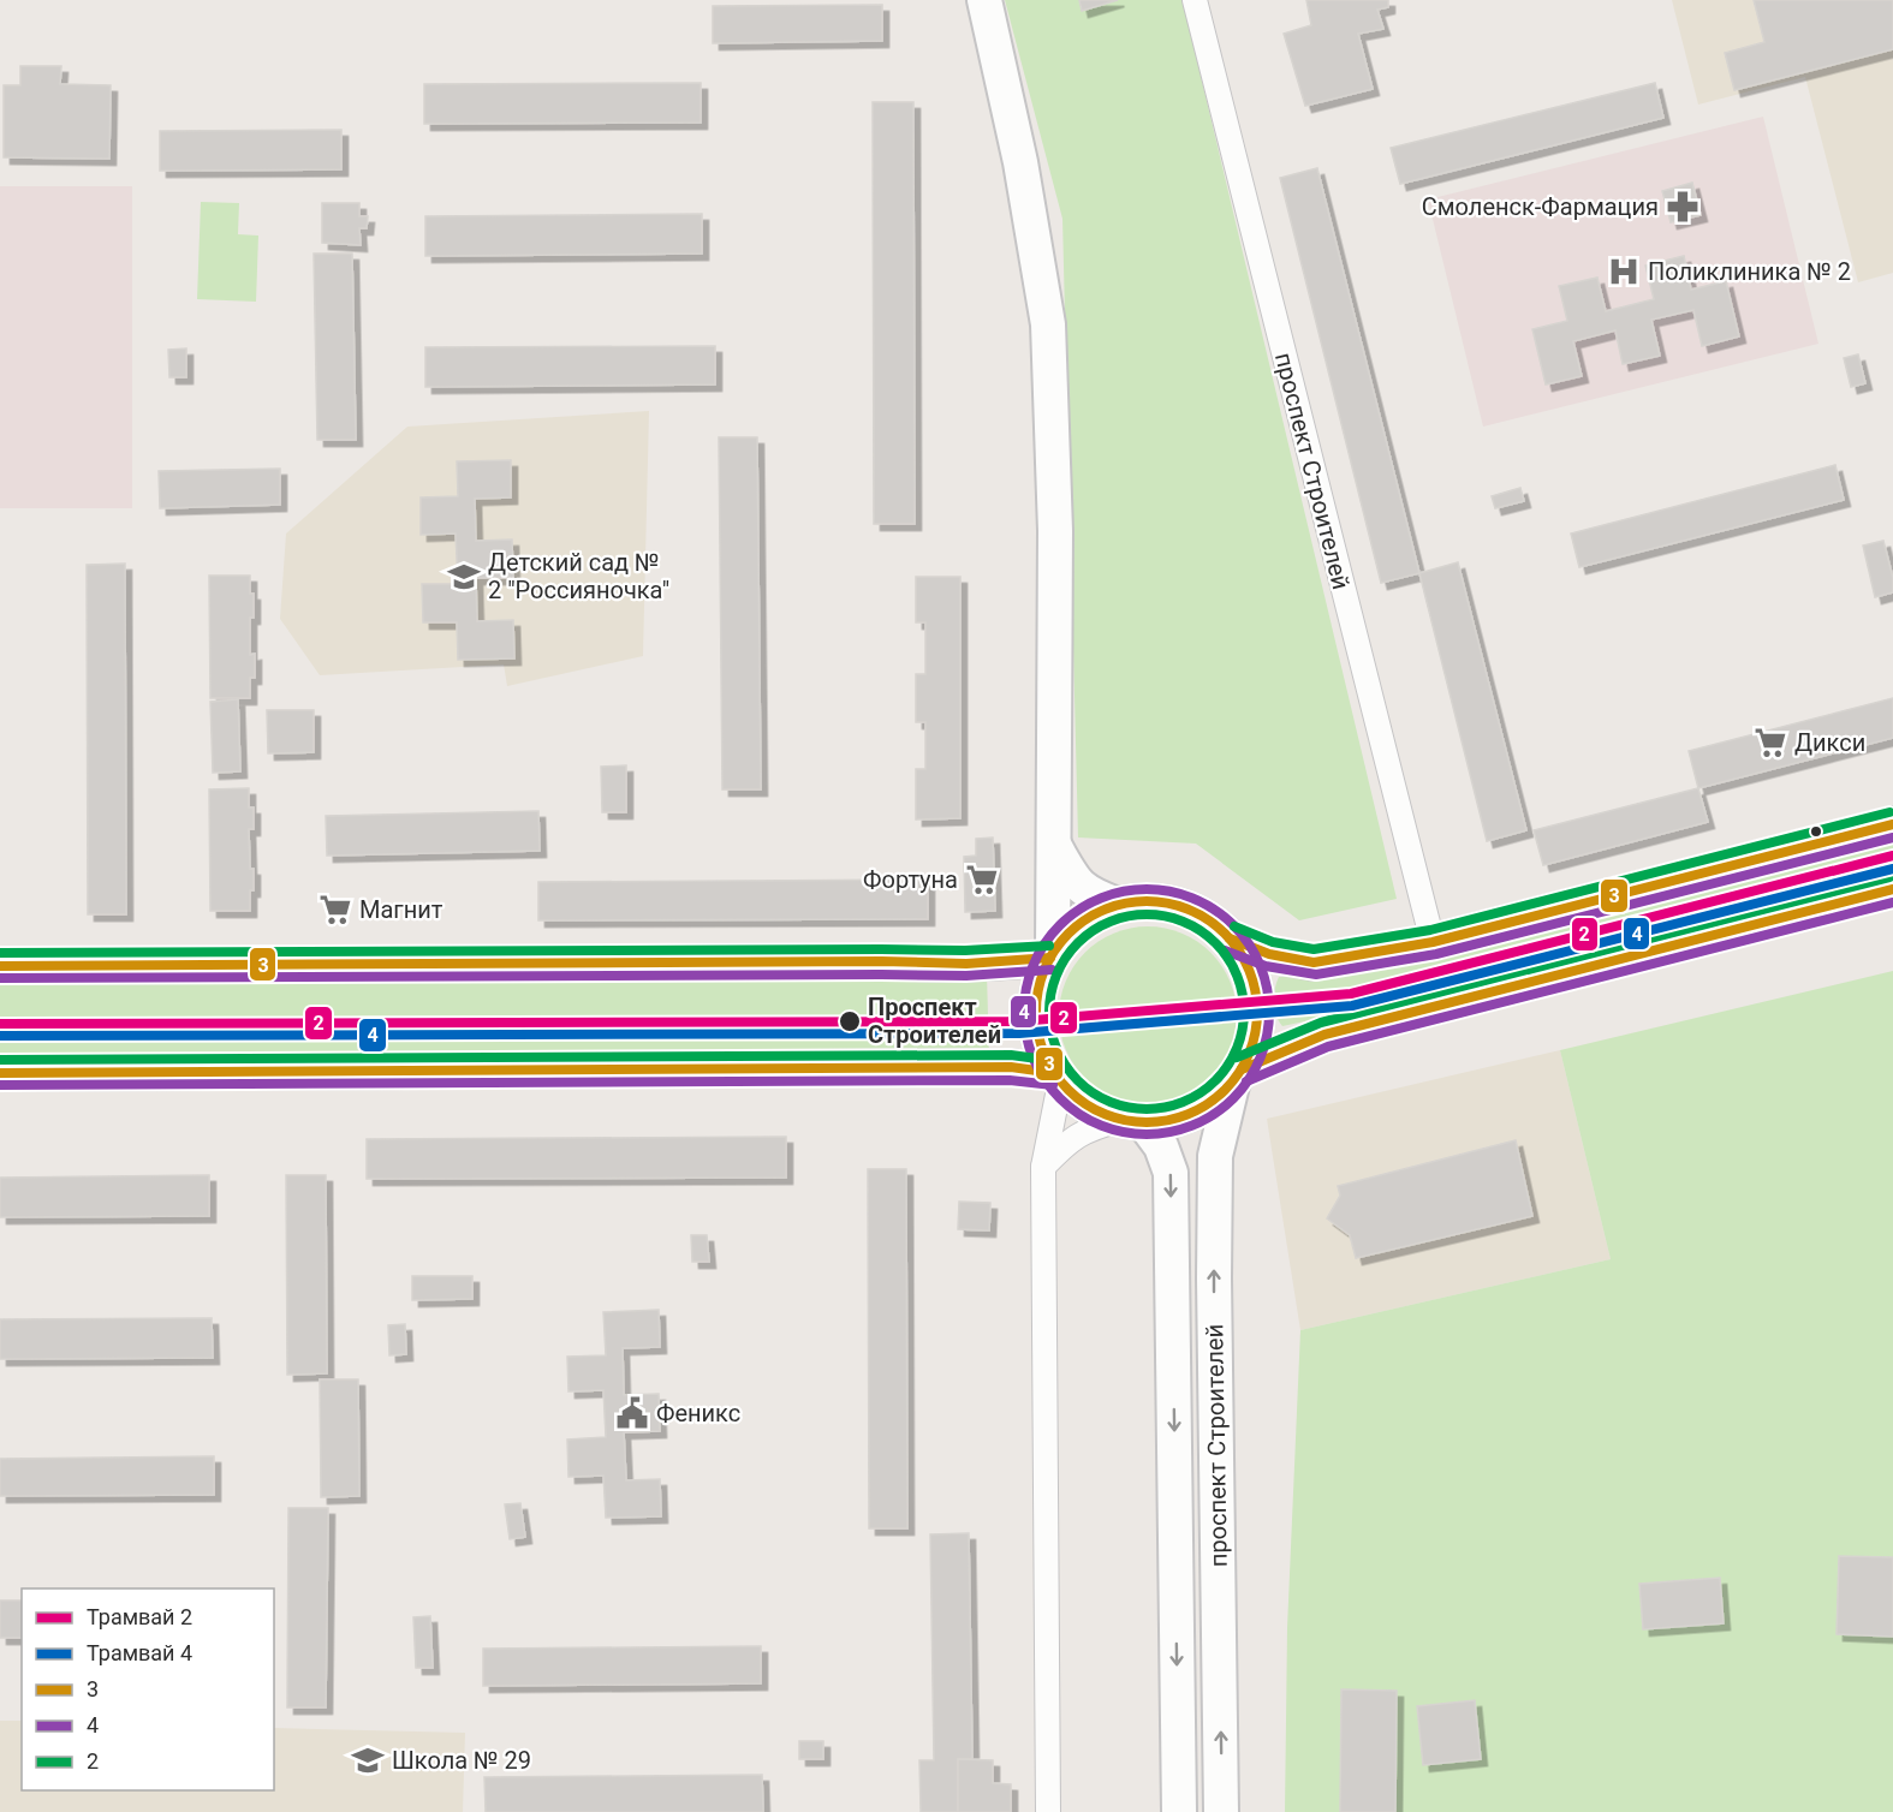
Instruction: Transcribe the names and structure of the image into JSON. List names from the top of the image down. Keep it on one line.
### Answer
{"streets":{"main road":["проспект Строителей"]},"places":{"pharmacy":["Смоленск-Фармация"],"hospital":["Поликлиника № 2"],"school or university":["Детский сад № 2 \"Россияночка\"","Школа № 29"],"supermarket":["Дикси","Фортуна","Магнит"],"other":["Проспект Строителей"],"public building":["Феникс"]},"lines":["transit line 2","transit line 3","transit line 4","tram line 2","tram line 4"],"legend":["Трамвай 2","Трамвай 4","3","4","2"]}
